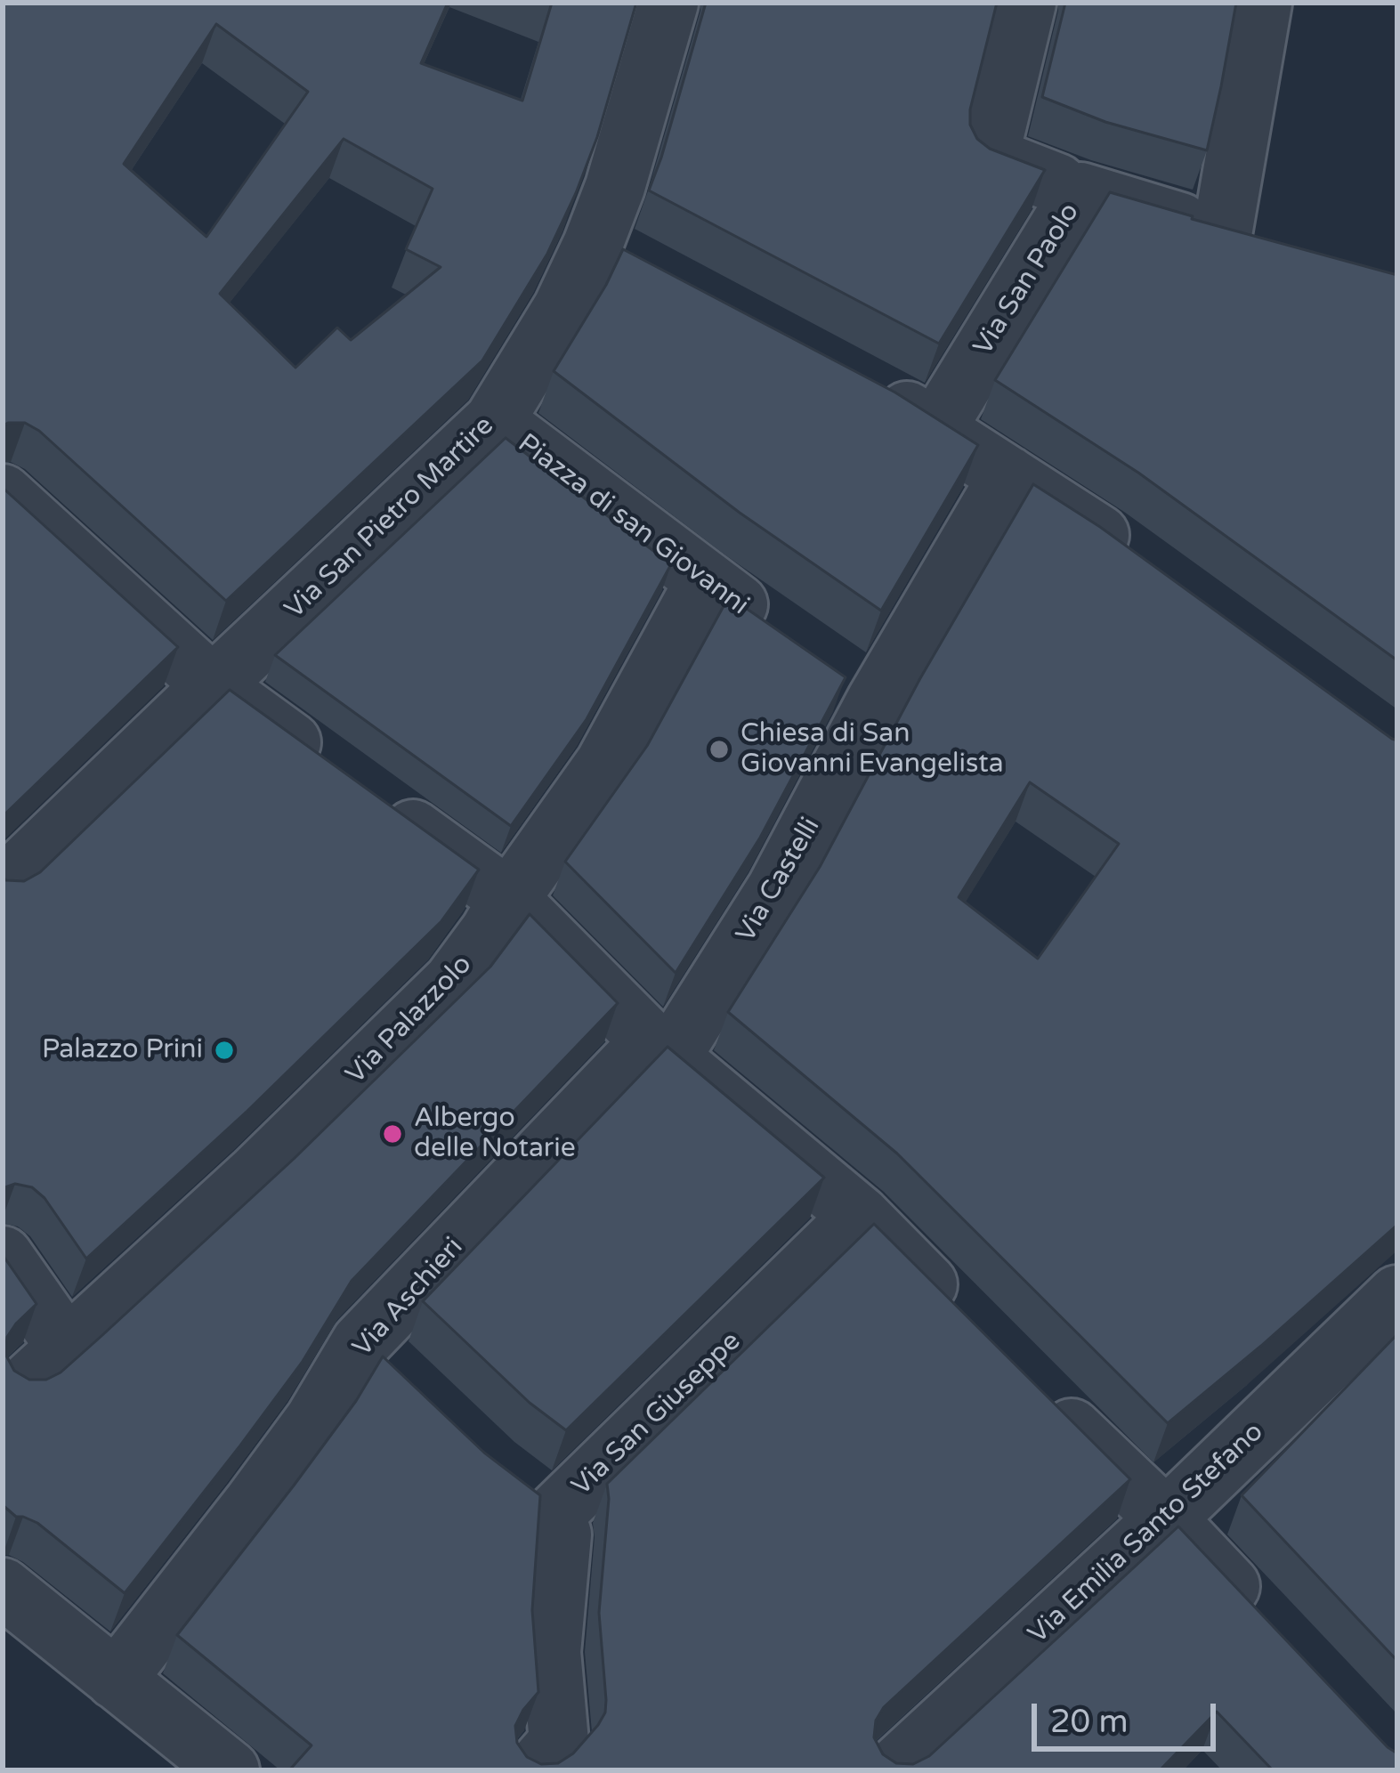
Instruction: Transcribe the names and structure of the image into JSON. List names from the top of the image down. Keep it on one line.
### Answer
{"streets":{"street":["Via San Paolo","Via San Pietro Martire","Piazza di san Giovanni","Via Castelli","Via Palazzolo","Via Aschieri","Via San Giuseppe","Via Emilia Santo Stefano"]},"crossings":[["Via San Pietro Martire","Piazza di san Giovanni"],["Piazza di san Giovanni","Via Palazzolo"],["Via Castelli","Via Aschieri"]],"places":["Chiesa di San Giovanni Evangelista","Palazzo Prini","Albergo delle Notarie"],"scale_bar":"20 m"}
